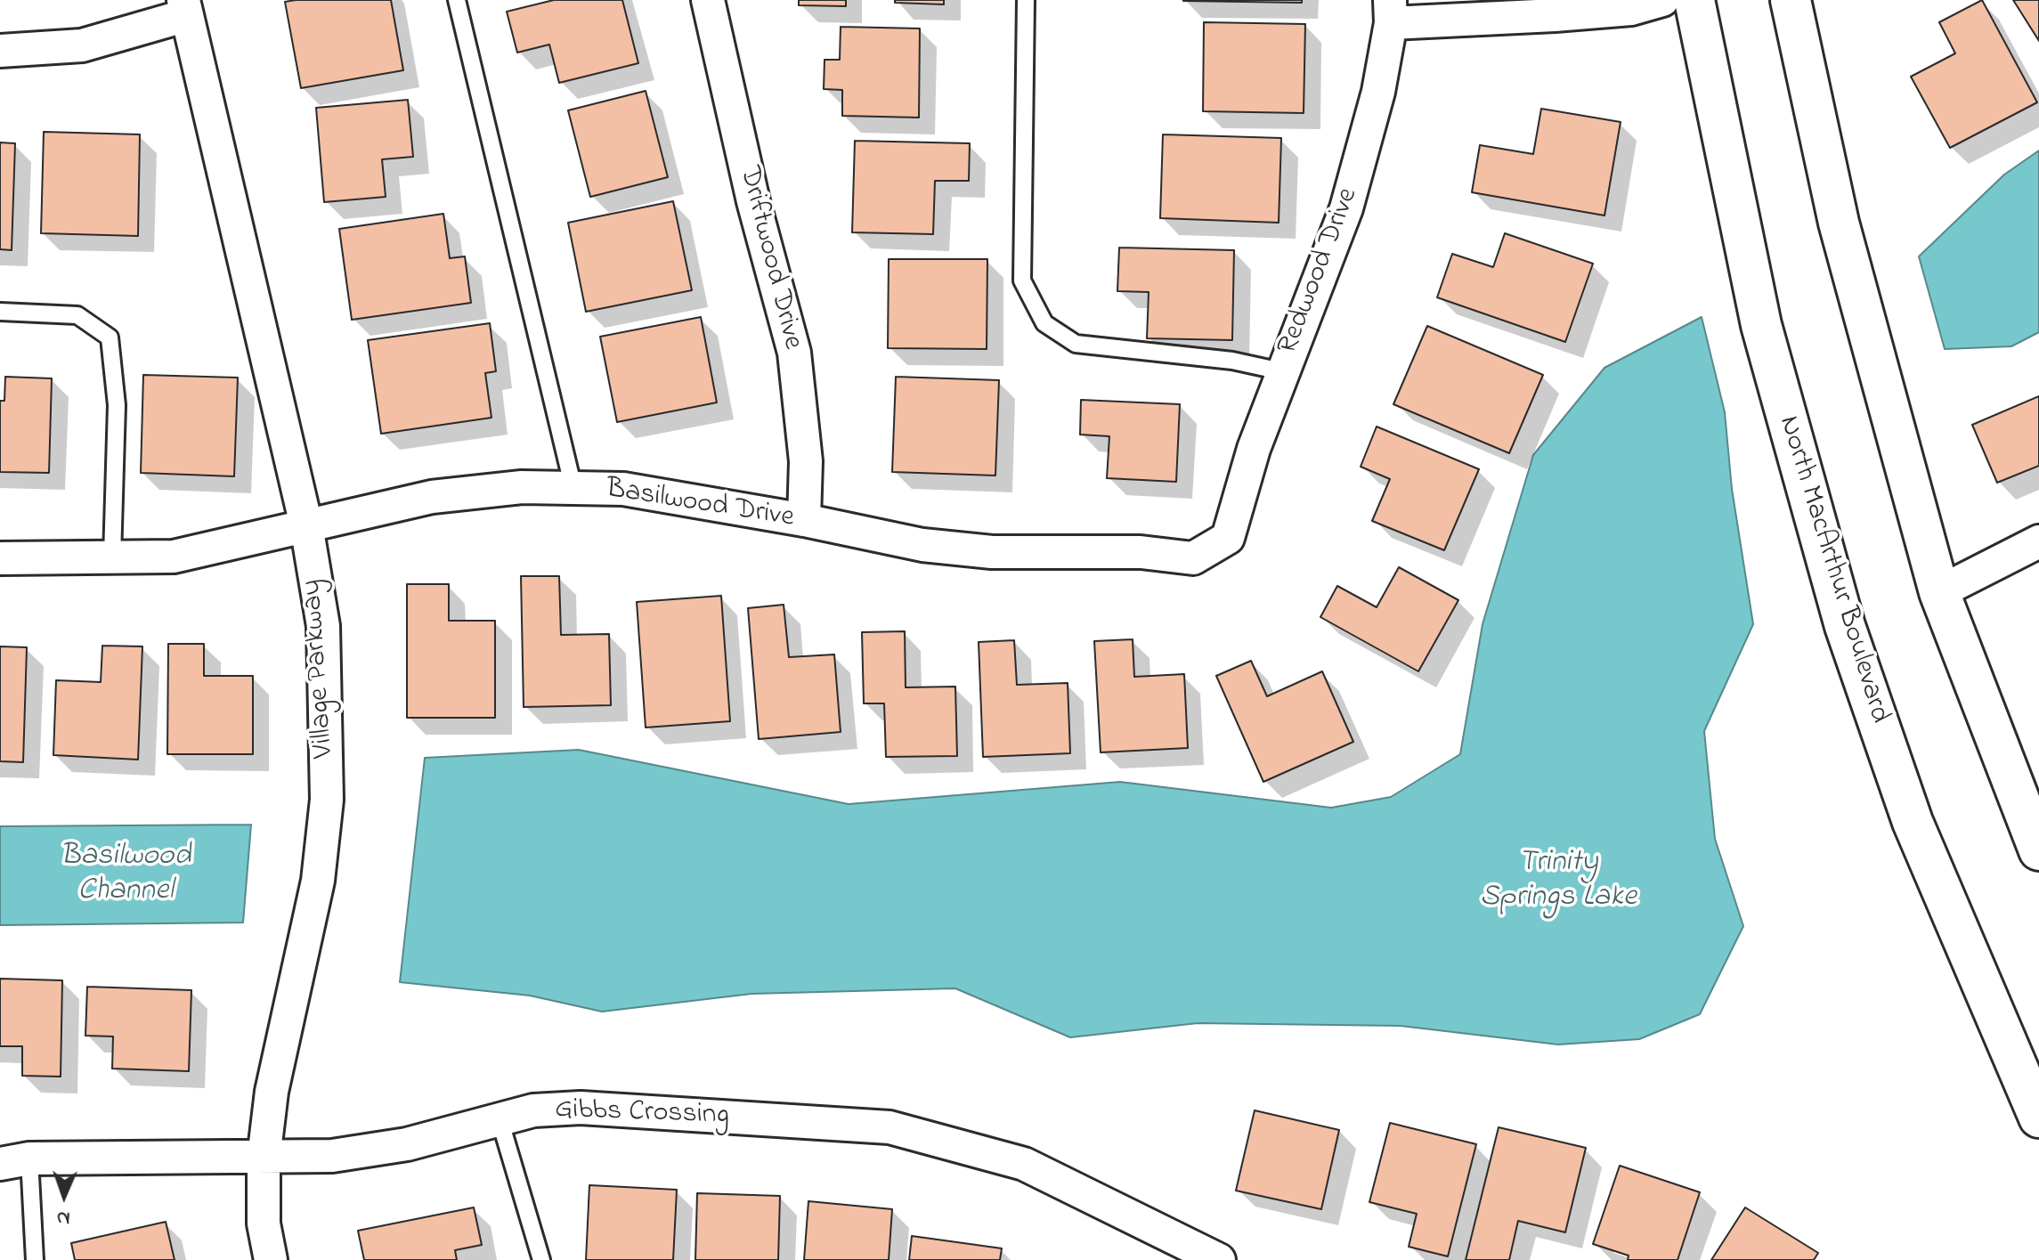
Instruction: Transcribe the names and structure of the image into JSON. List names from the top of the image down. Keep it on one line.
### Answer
{"streets":{"main road":["North MacArthur Boulevard"],"street":["Driftwood Drive","Redwood Drive","Basilwood Drive","Village Parkway","Gibbs Crossing"]},"crossings":[["Driftwood Drive","Basilwood Drive"],["Redwood Drive","Basilwood Drive"],["Basilwood Drive","Village Parkway"],["Village Parkway","Gibbs Crossing"]],"water":["Basilwood Channel","Trinity Springs Lake"],"north":"bottom"}
